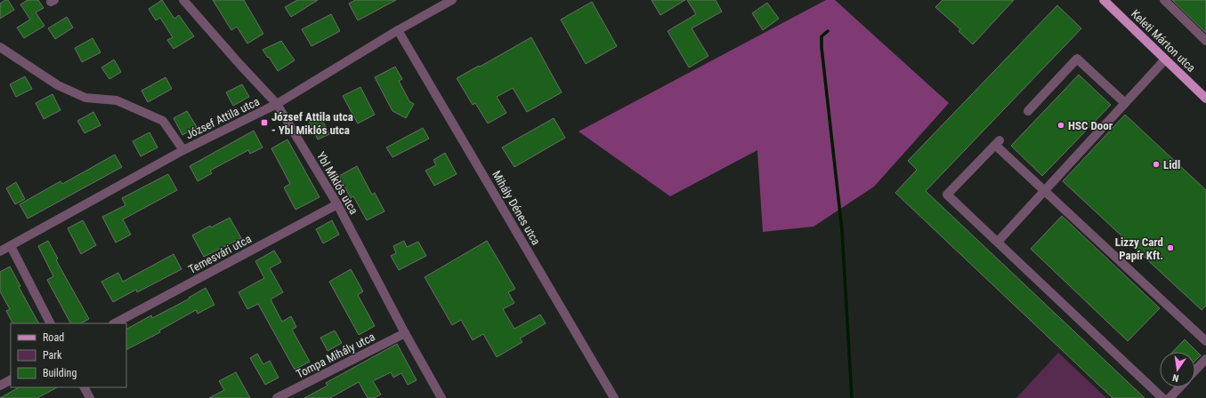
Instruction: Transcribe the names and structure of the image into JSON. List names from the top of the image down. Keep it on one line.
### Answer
{"streets":{"main road":["Keleti Márton utca"],"street":["József Attila utca","Ybl Miklós utca","Mihály Dénes utca","Temesvári utca","Tompa Mihály utca"]},"crossings":[["József Attila utca","Ybl Miklós utca"],["József Attila utca","Mihály Dénes utca"],["Ybl Miklós utca","Temesvári utca"],["Ybl Miklós utca","Tompa Mihály utca"]],"places":{"transit":["József Attila utca - Ybl Miklós utca"],"other":["HSC Door","Lidl","Lizzy Card Papír Kft."]},"legend":["Road","Park","Building"],"north":"bottom"}
